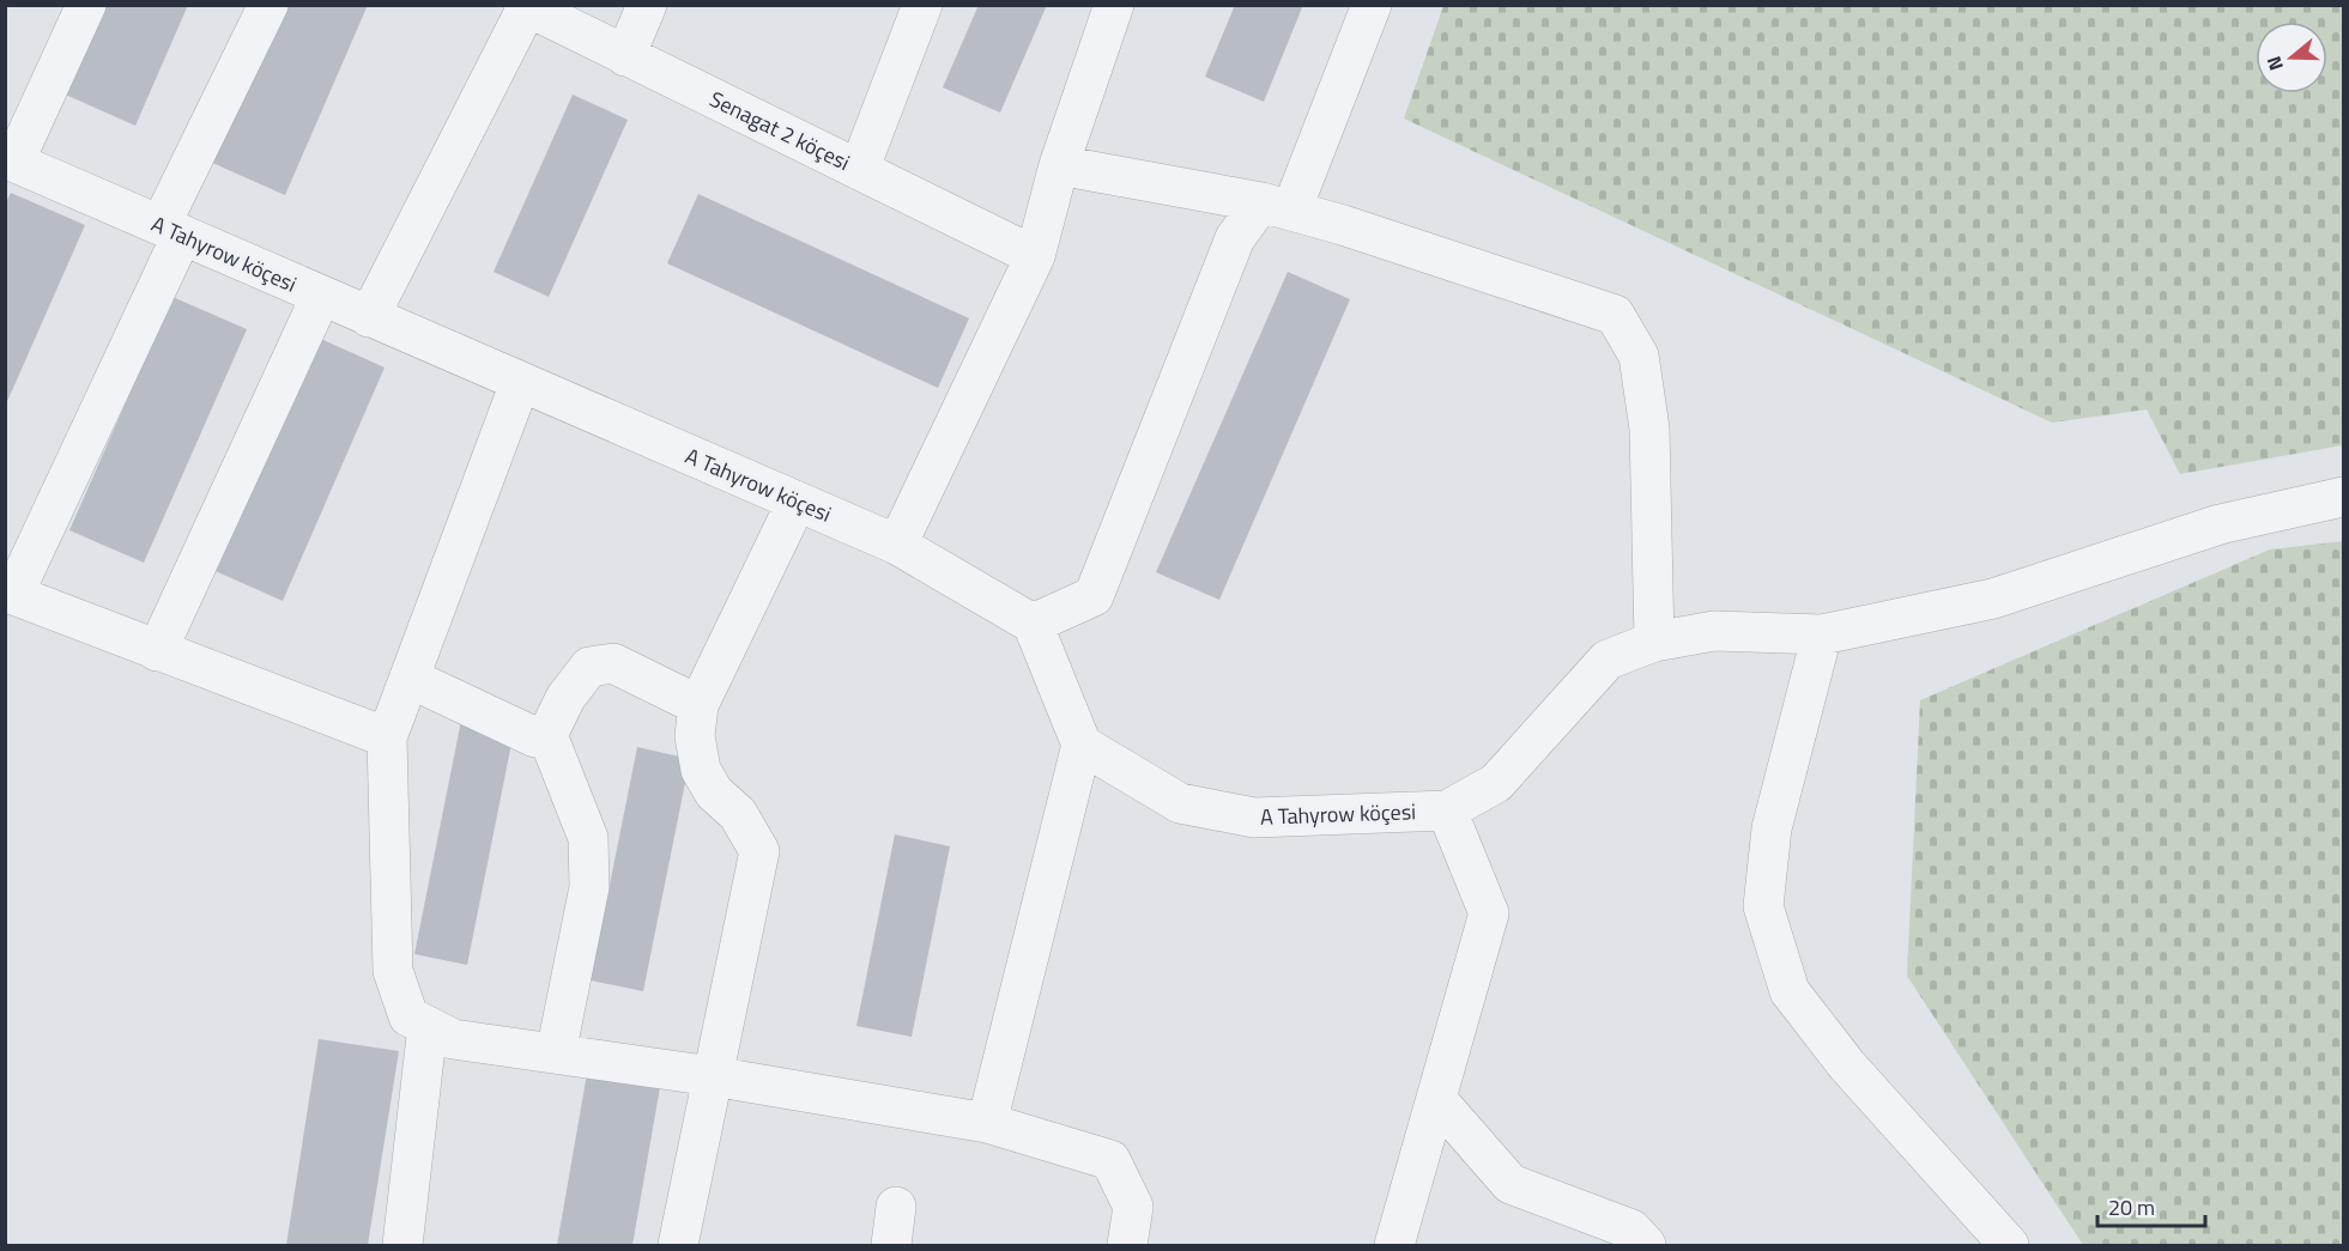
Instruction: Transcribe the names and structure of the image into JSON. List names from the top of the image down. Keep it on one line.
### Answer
{"streets":{"street":["Senagat 2 köçesi","A Tahyrow köçesi"]},"scale_bar":"20 m","north":"left"}
